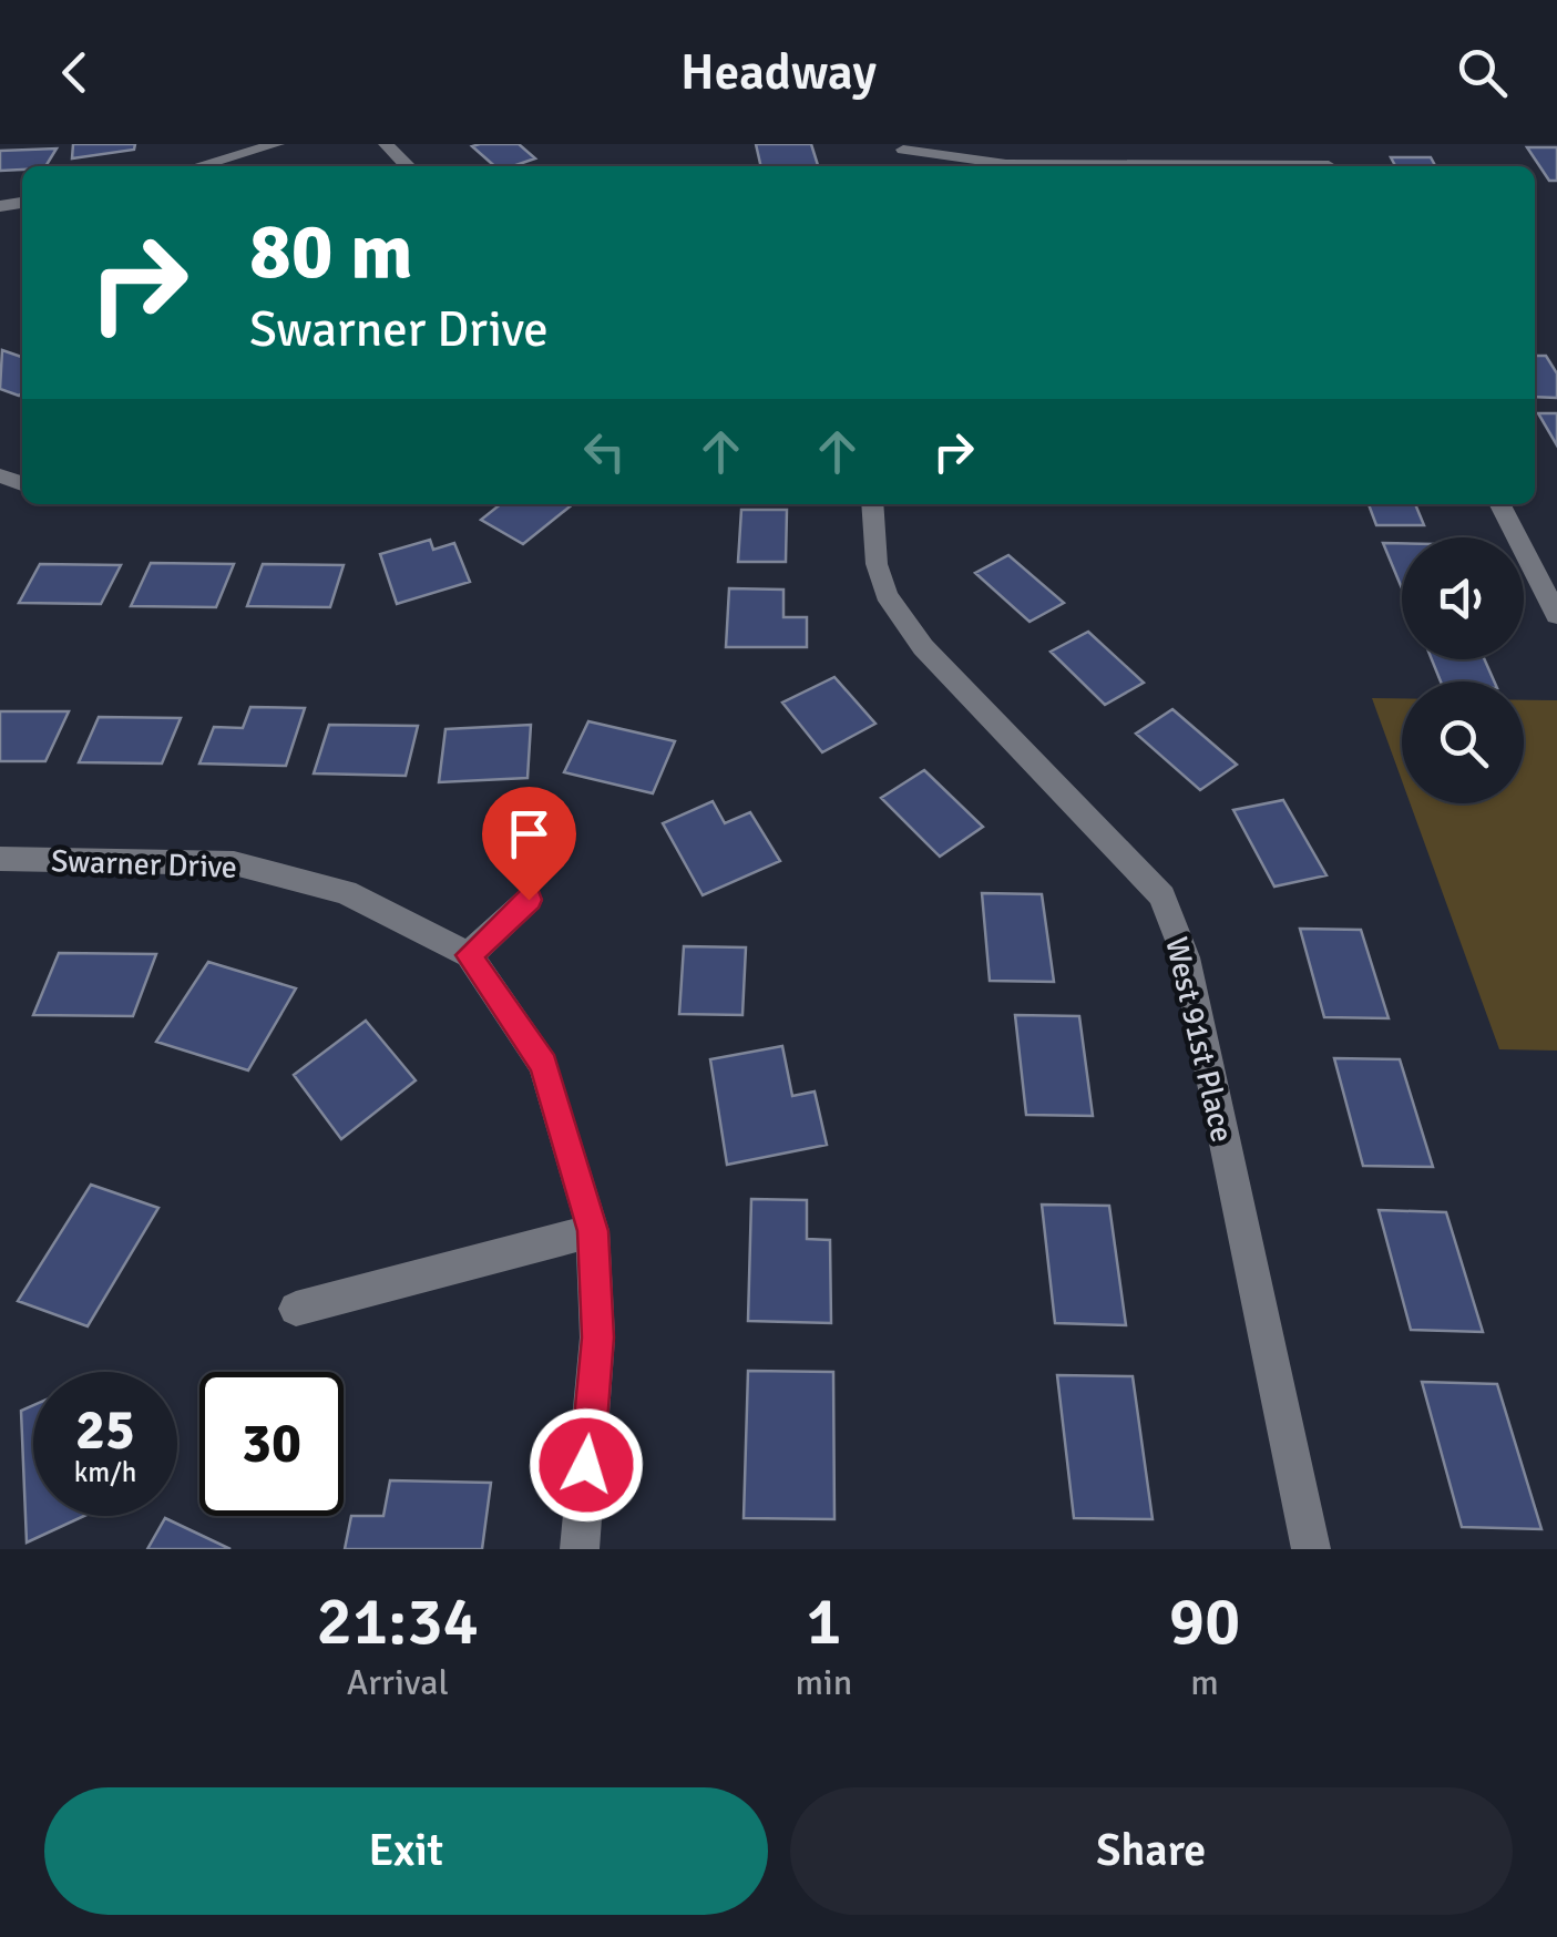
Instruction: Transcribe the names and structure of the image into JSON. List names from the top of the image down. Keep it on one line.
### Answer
{"streets":{"street":["Swarner Drive","West 91st Place"]},"page":{"header":"Headway","turn":["80 m","Swarner Drive"],"speed":"25 km/h","limit":"30","eta":["21:34","Arrival","1","min","90","m"],"buttons":["Exit","Share"]}}
